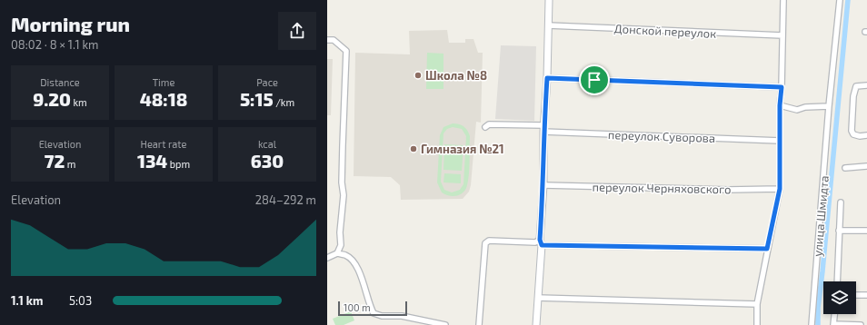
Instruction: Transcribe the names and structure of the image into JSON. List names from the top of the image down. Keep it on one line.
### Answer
{"streets":{"street":["Донской переулок","переулок Суворова","переулок Черняховского","улица Шмидта"]},"places":["Школа №8","Гимназия №21"],"scale_bar":"100 m","page":{"heading":["Morning run","08:02 · 8 × 1.1 km"],"stats":[["Distance","9.20 km"],["Time","48:18"],["Pace","5:15 /km"],["Elevation","72 m"],["Heart rate","134 bpm"],["kcal","630"]],"chart":["Elevation","284–292 m"],"list":[{"name":"1.1 km","note":"5:03"}],"scale":"100 m"}}
